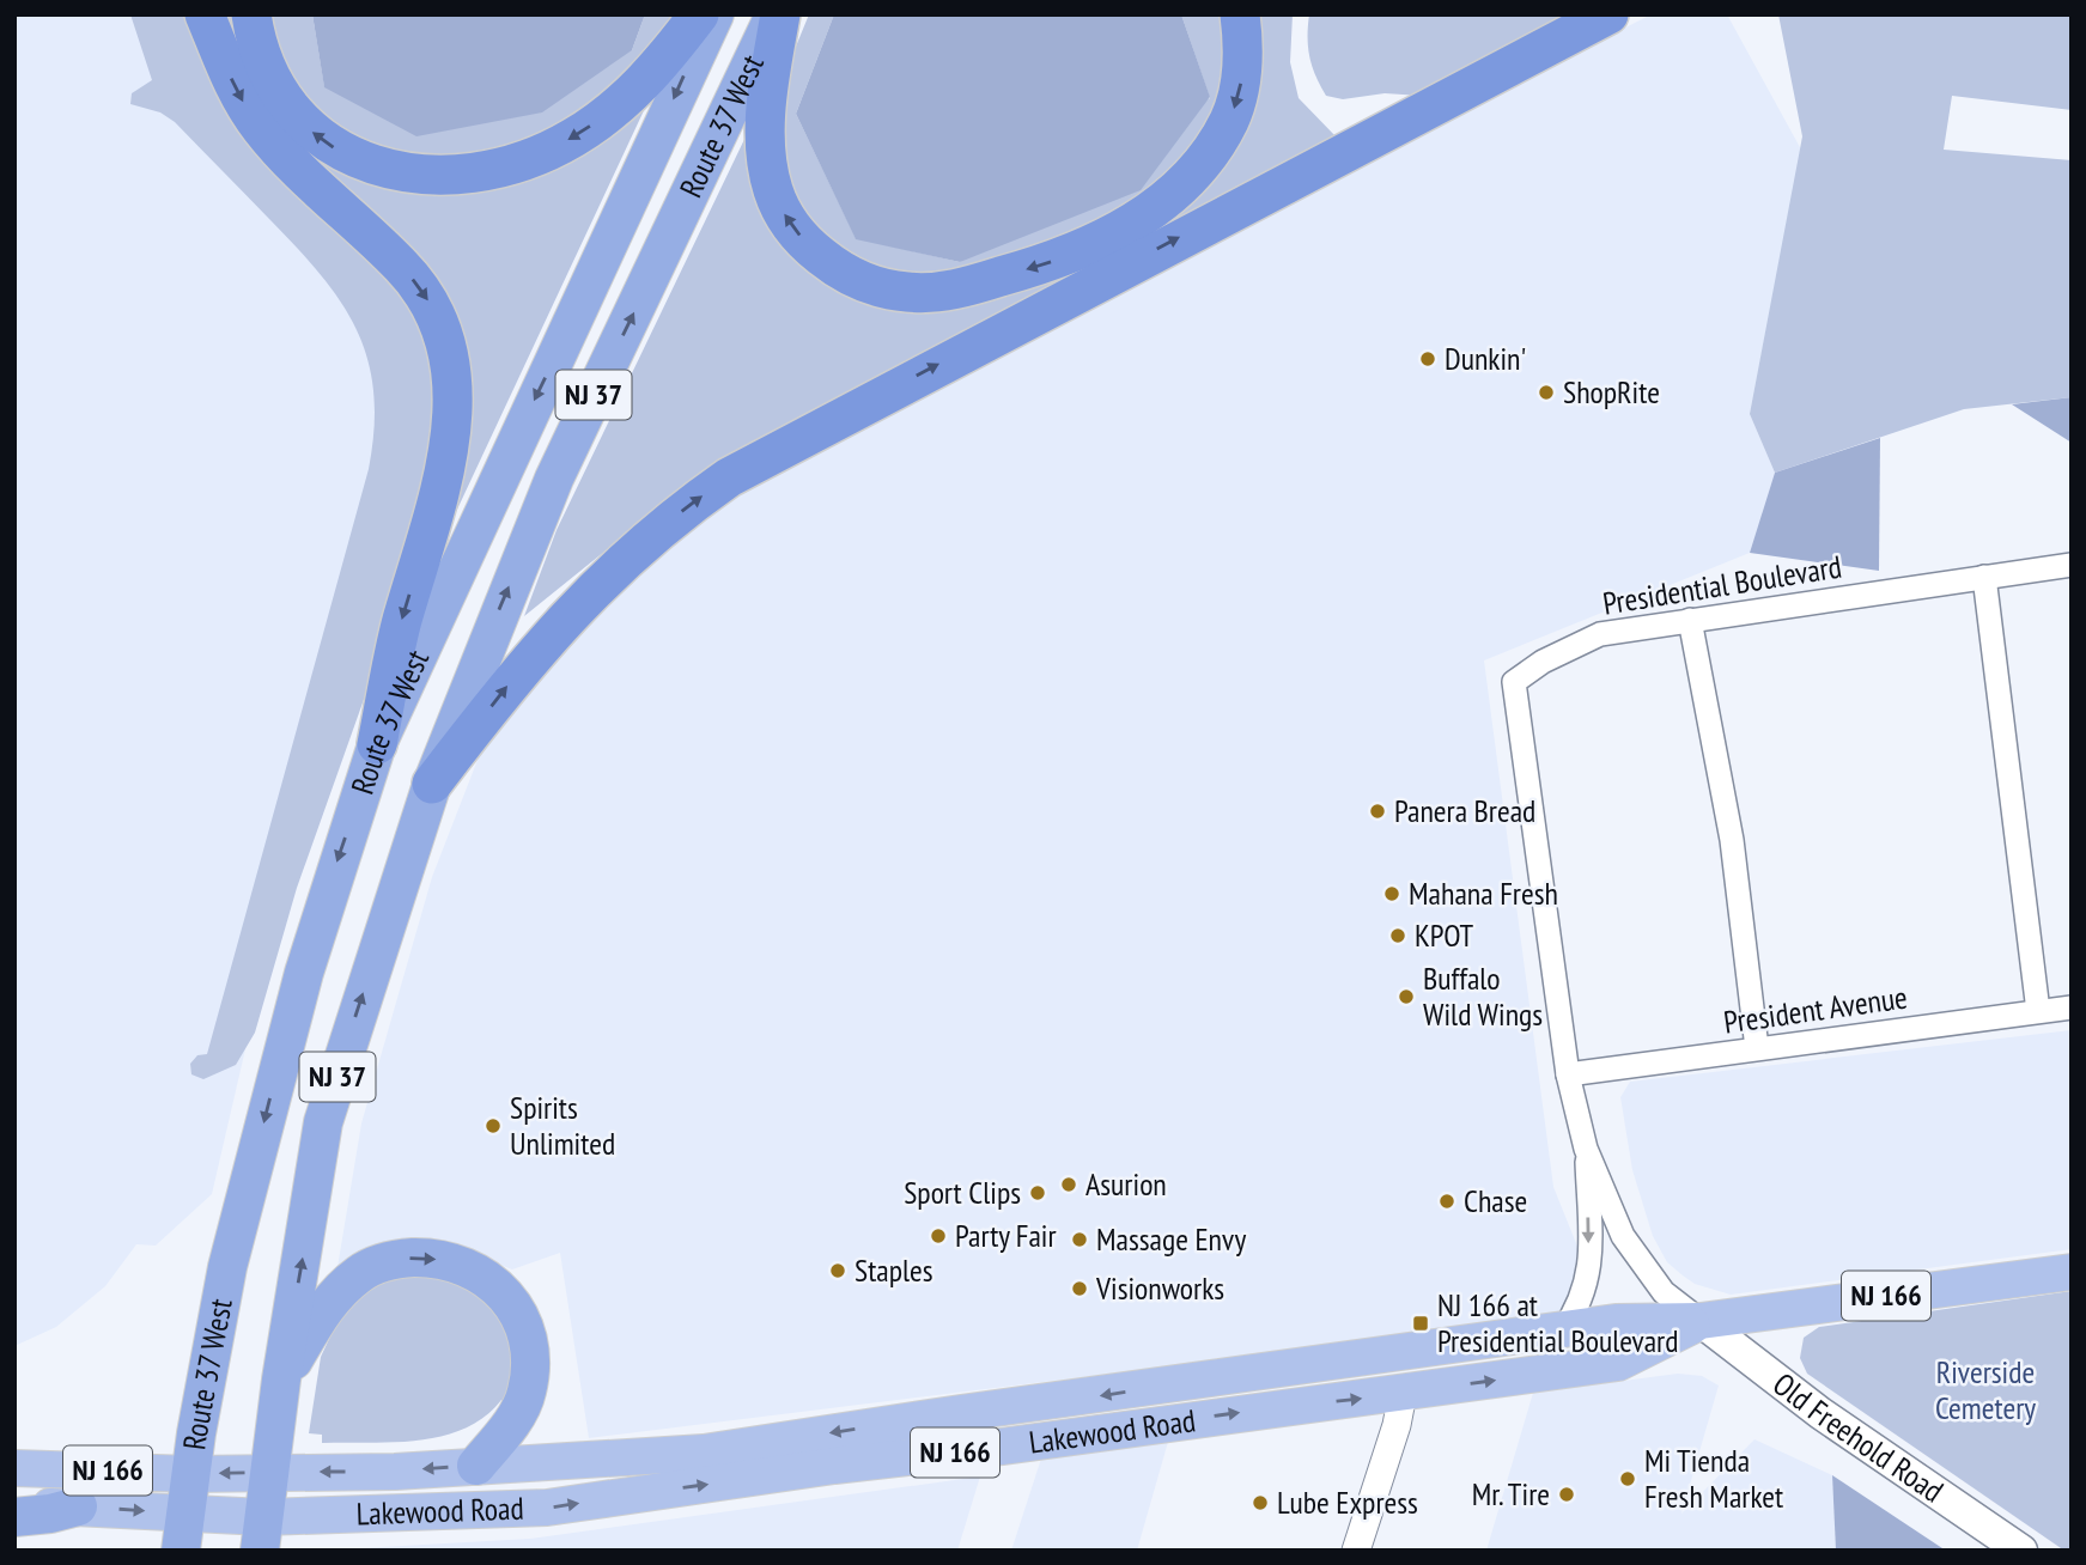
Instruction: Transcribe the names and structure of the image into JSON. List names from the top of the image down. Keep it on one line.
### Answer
{"streets":{"highway":["Route 37 West","NJ 37"],"main road":["NJ 166","Lakewood Road","Old Freehold Road"],"street":["Presidential Boulevard","President Avenue"]},"crossings":[["Route 37 West","NJ 37"],["Route 37 West","NJ 166"],["Route 37 West","Lakewood Road"],["NJ 37","NJ 166"],["NJ 37","Lakewood Road"],["Presidential Boulevard","President Avenue"],["Presidential Boulevard","Lakewood Road"],["Presidential Boulevard","Old Freehold Road"],["NJ 166","Lakewood Road"],["Lakewood Road","Old Freehold Road"]],"parks":["Riverside Cemetery"],"places":{"other":["Dunkin'","ShopRite","Panera Bread","Mahana Fresh","KPOT","Buffalo Wild Wings","Spirits Unlimited","Asurion","Sport Clips","Chase","Party Fair","Massage Envy","Staples","Visionworks","Mi Tienda Fresh Market","Mr. Tire","Lube Express"],"transit":["NJ 166 at Presidential Boulevard"]}}
